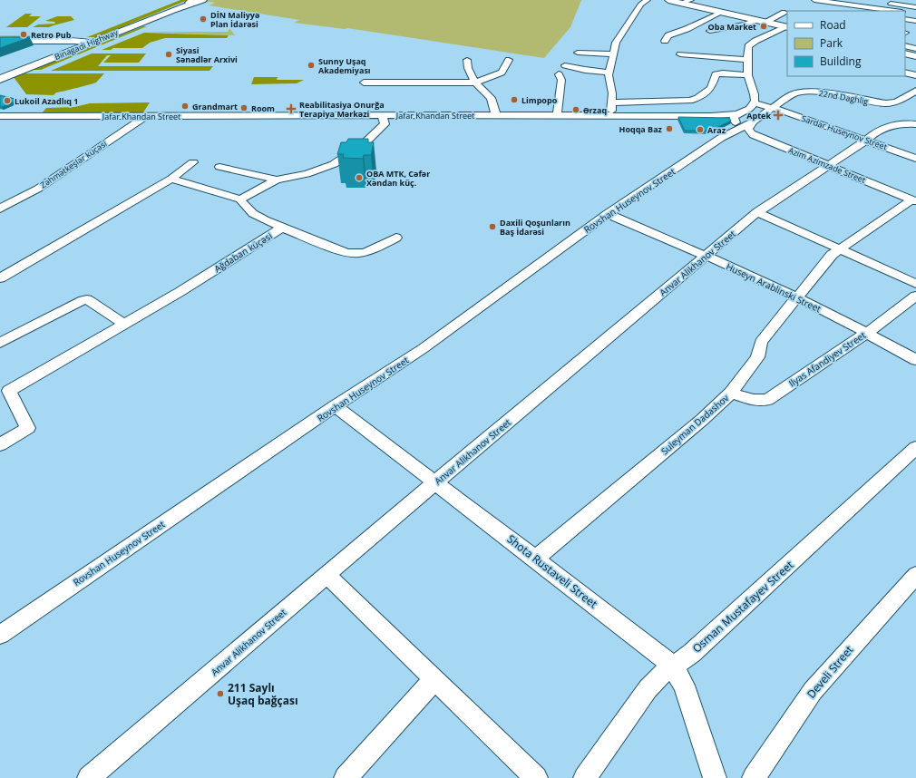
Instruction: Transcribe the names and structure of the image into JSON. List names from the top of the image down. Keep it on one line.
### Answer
{"streets":{"main road":["Binagadi Highway"],"street":["22nd Daghlig","Jafar Khandan Street","Sardar Huseynov Street","Zəhmətkeşlər küçəsi","Azim Azimzade Street","Rovshan Huseynov Street","Ağdaban küçəsi","Anvar Alikhanov Street","Huseyn Arablinski Street","Ilyas Afandiyev Street","Suleyman Dadashov","Shota Rustaveli Street","Osman Mustafayev Street","Develi Street"]},"crossings":[["22nd Daghlig","Jafar Khandan Street"],["22nd Daghlig","Sardar Huseynov Street"],["22nd Daghlig","Azim Azimzade Street"],["22nd Daghlig","Rovshan Huseynov Street"],["Jafar Khandan Street","Zəhmətkeşlər küçəsi"],["Jafar Khandan Street","Azim Azimzade Street"],["Sardar Huseynov Street","Anvar Alikhanov Street"],["Azim Azimzade Street","Anvar Alikhanov Street"],["Azim Azimzade Street","Suleyman Dadashov"],["Rovshan Huseynov Street","Huseyn Arablinski Street"],["Rovshan Huseynov Street","Shota Rustaveli Street"],["Anvar Alikhanov Street","Huseyn Arablinski Street"],["Anvar Alikhanov Street","Shota Rustaveli Street"],["Huseyn Arablinski Street","Ilyas Afandiyev Street"],["Huseyn Arablinski Street","Suleyman Dadashov"],["Ilyas Afandiyev Street","Suleyman Dadashov"],["Suleyman Dadashov","Shota Rustaveli Street"],["Shota Rustaveli Street","Osman Mustafayev Street"]],"places":{"other":["DİN Maliyyə Plan İdarəsi","Oba Market","Retro Pub","Siyasi Sənədlər Arxivi","Sunny Uşaq Akademiyası","Limpopo","Lukoil Azadlıq 1","Grandmart","Room","Ərzaq","Hoqqa Baz","Araz","OBA MTK, Cəfər Xəndan küç.","Daxili Qoşunların Baş İdarəsi","211 Saylı Uşaq bağçası"],"health":["Reabilitasiya Onurğa Terapiya Mərkəzi","Aptek"]},"legend":["Road","Park","Building"]}
